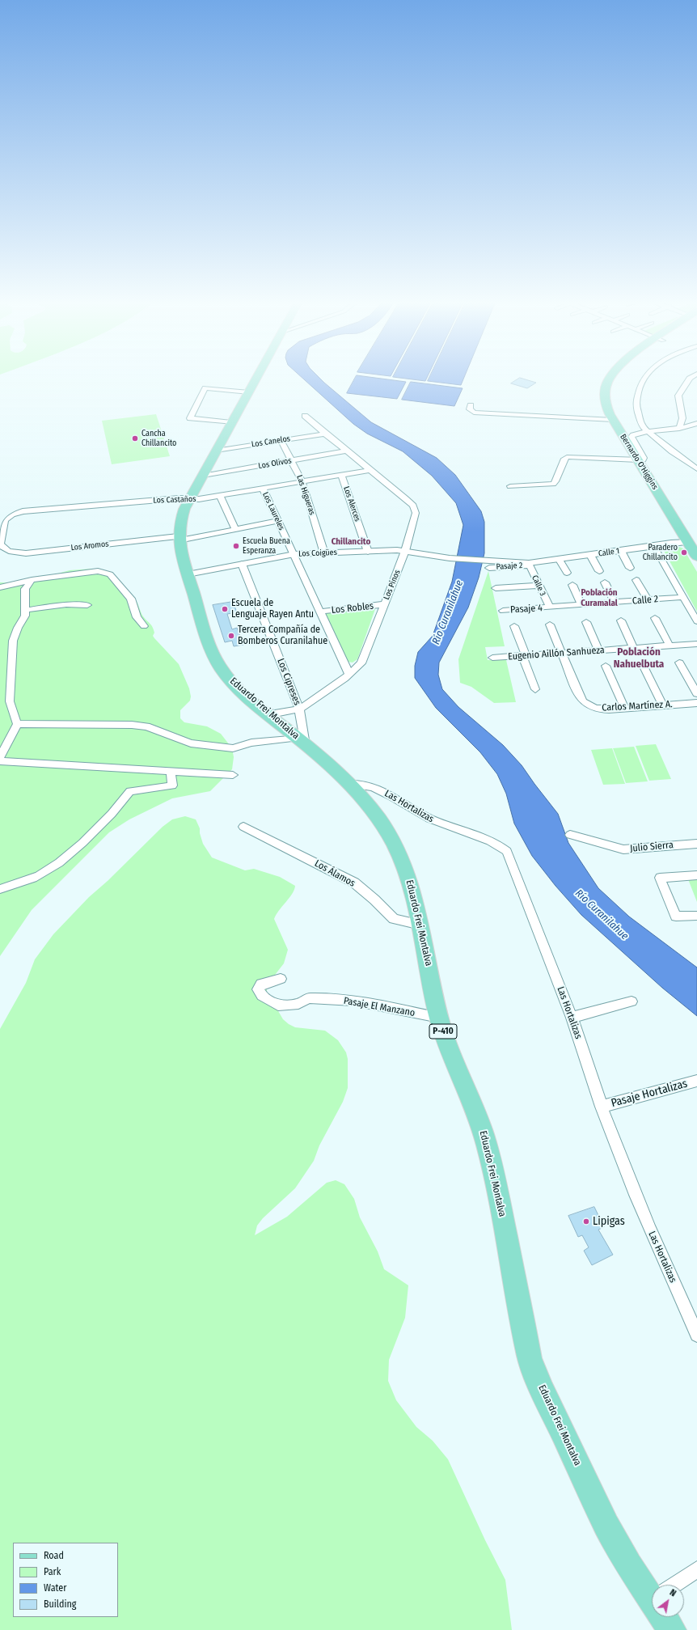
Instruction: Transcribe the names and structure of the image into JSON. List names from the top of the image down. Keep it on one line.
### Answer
{"streets":{"main road":["Bernardo O'Higgins","Eduardo Frei Montalva","P-410"],"street":["Los Canelos","Los Olivos","Las Higueras","Los Castaños","Los Alerces","Los Laureles","Los Aromos","Calle 1","Los Coigües","Los Pinos","Calle 3","Calle 2","Los Robles","Pasaje 4","Eugenio Aillón Sanhueza","Los Cipreses","Carlos Martínez A.","Las Hortalizas","Julio Sierra","Los Álamos","Pasaje El Manzano","Pasaje Hortalizas"]},"crossings":[["Los Canelos","Las Higueras"],["Los Canelos","Los Pinos"],["Los Canelos","Eduardo Frei Montalva"],["Bernardo O'Higgins","Calle 1"],["Los Olivos","Las Higueras"],["Los Olivos","Los Pinos"],["Los Olivos","Eduardo Frei Montalva"],["Las Higueras","Los Castaños"],["Las Higueras","Los Coigües"],["Los Castaños","Los Alerces"],["Los Castaños","Los Laureles"],["Los Castaños","Los Aromos"],["Los Castaños","Los Pinos"],["Los Castaños","Eduardo Frei Montalva"],["Los Alerces","Los Coigües"],["Los Laureles","Los Aromos"],["Los Laureles","Los Coigües"],["Los Laureles","Los Pinos"],["Los Laureles","Los Robles"],["Los Aromos","Eduardo Frei Montalva"],["Calle 1","Los Coigües"],["Calle 1","Calle 3"],["Los Coigües","Los Pinos"],["Los Coigües","Los Cipreses"],["Los Coigües","Eduardo Frei Montalva"],["Los Pinos","Los Robles"],["Los Pinos","Los Cipreses"],["Calle 3","Calle 2"],["Calle 3","Pasaje 4"],["Calle 2","Pasaje 4"],["Eugenio Aillón Sanhueza","Carlos Martínez A."],["Eduardo Frei Montalva","Las Hortalizas"],["Eduardo Frei Montalva","Los Álamos"],["Eduardo Frei Montalva","Pasaje El Manzano"],["Las Hortalizas","Pasaje Hortalizas"]],"districts":["Chillancito","Población Curamalal","Población Nahuelbuta"],"water":["Río Curanilahue"],"places":["Cancha Chillancito","Escuela Buena Esperanza","Paradero Chillancito","Escuela de Lenguaje Rayen Antu","Tercera Compañía de Bomberos Curanilahue","Lipigas"],"legend":["Road","Park","Water","Building"],"north":"top right"}
